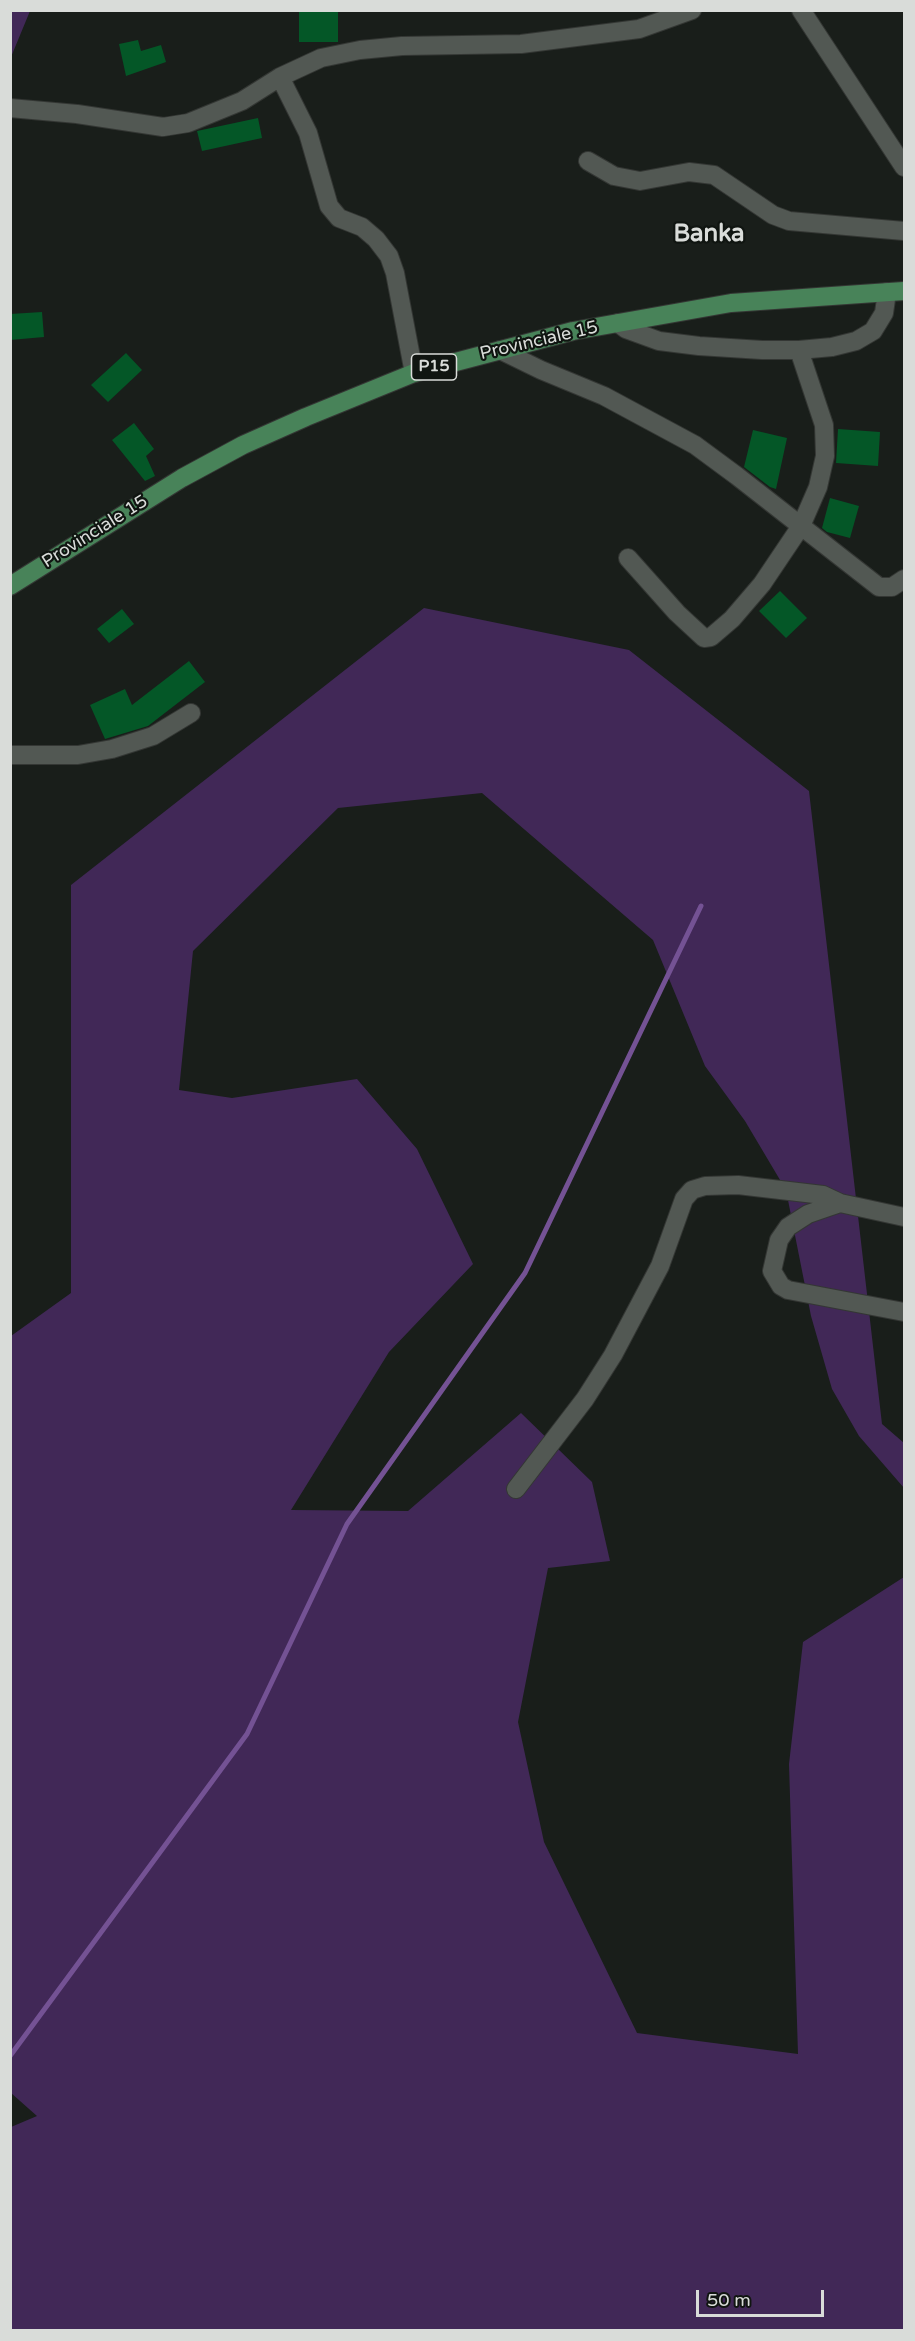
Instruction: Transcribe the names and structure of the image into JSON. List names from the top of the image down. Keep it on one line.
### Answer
{"streets":{"main road":["Provinciale 15","P15"]},"districts":["Banka"],"scale_bar":"50 m"}
